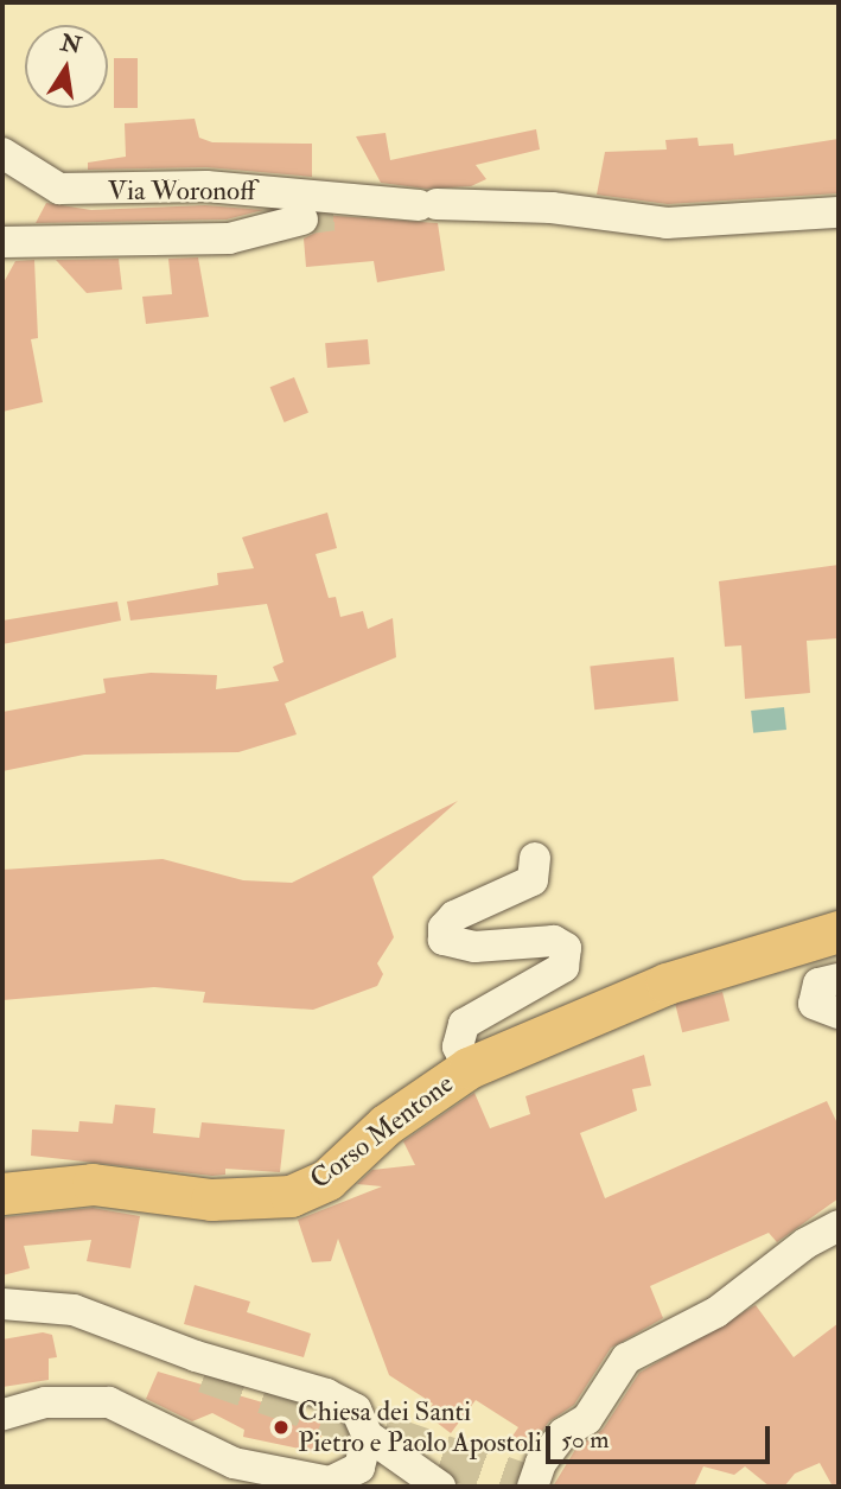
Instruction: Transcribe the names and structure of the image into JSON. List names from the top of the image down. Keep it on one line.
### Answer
{"streets":{"main road":["Corso Mentone"],"street":["Via Woronoff"]},"places":["Chiesa dei Santi Pietro e Paolo Apostoli"],"scale_bar":"50 m","north":"top"}
